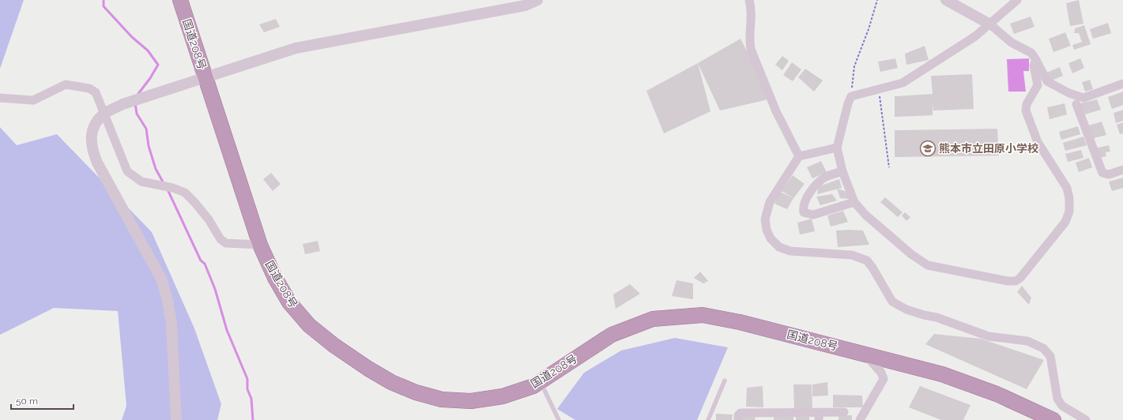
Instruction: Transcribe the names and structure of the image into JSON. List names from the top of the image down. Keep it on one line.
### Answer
{"streets":{"highway":["国道208号"]},"places":{"school or university":["熊本市立田原小学校"]},"scale_bar":"50 m"}
